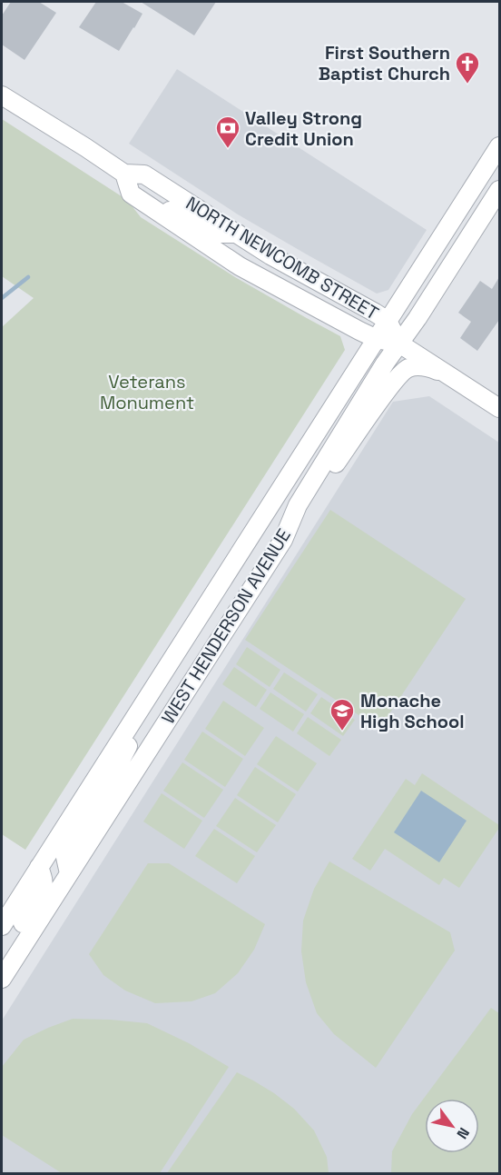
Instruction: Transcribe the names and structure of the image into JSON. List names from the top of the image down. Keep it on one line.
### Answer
{"streets":{"main road":["NORTH NEWCOMB STREET","WEST HENDERSON AVENUE"]},"crossings":[["NORTH NEWCOMB STREET","WEST HENDERSON AVENUE"]],"parks":["Veterans Monument"],"places":{"church":["First Southern Baptist Church"],"bank":["Valley Strong Credit Union"],"school or university":["Monache High School"]},"north":"bottom right"}
